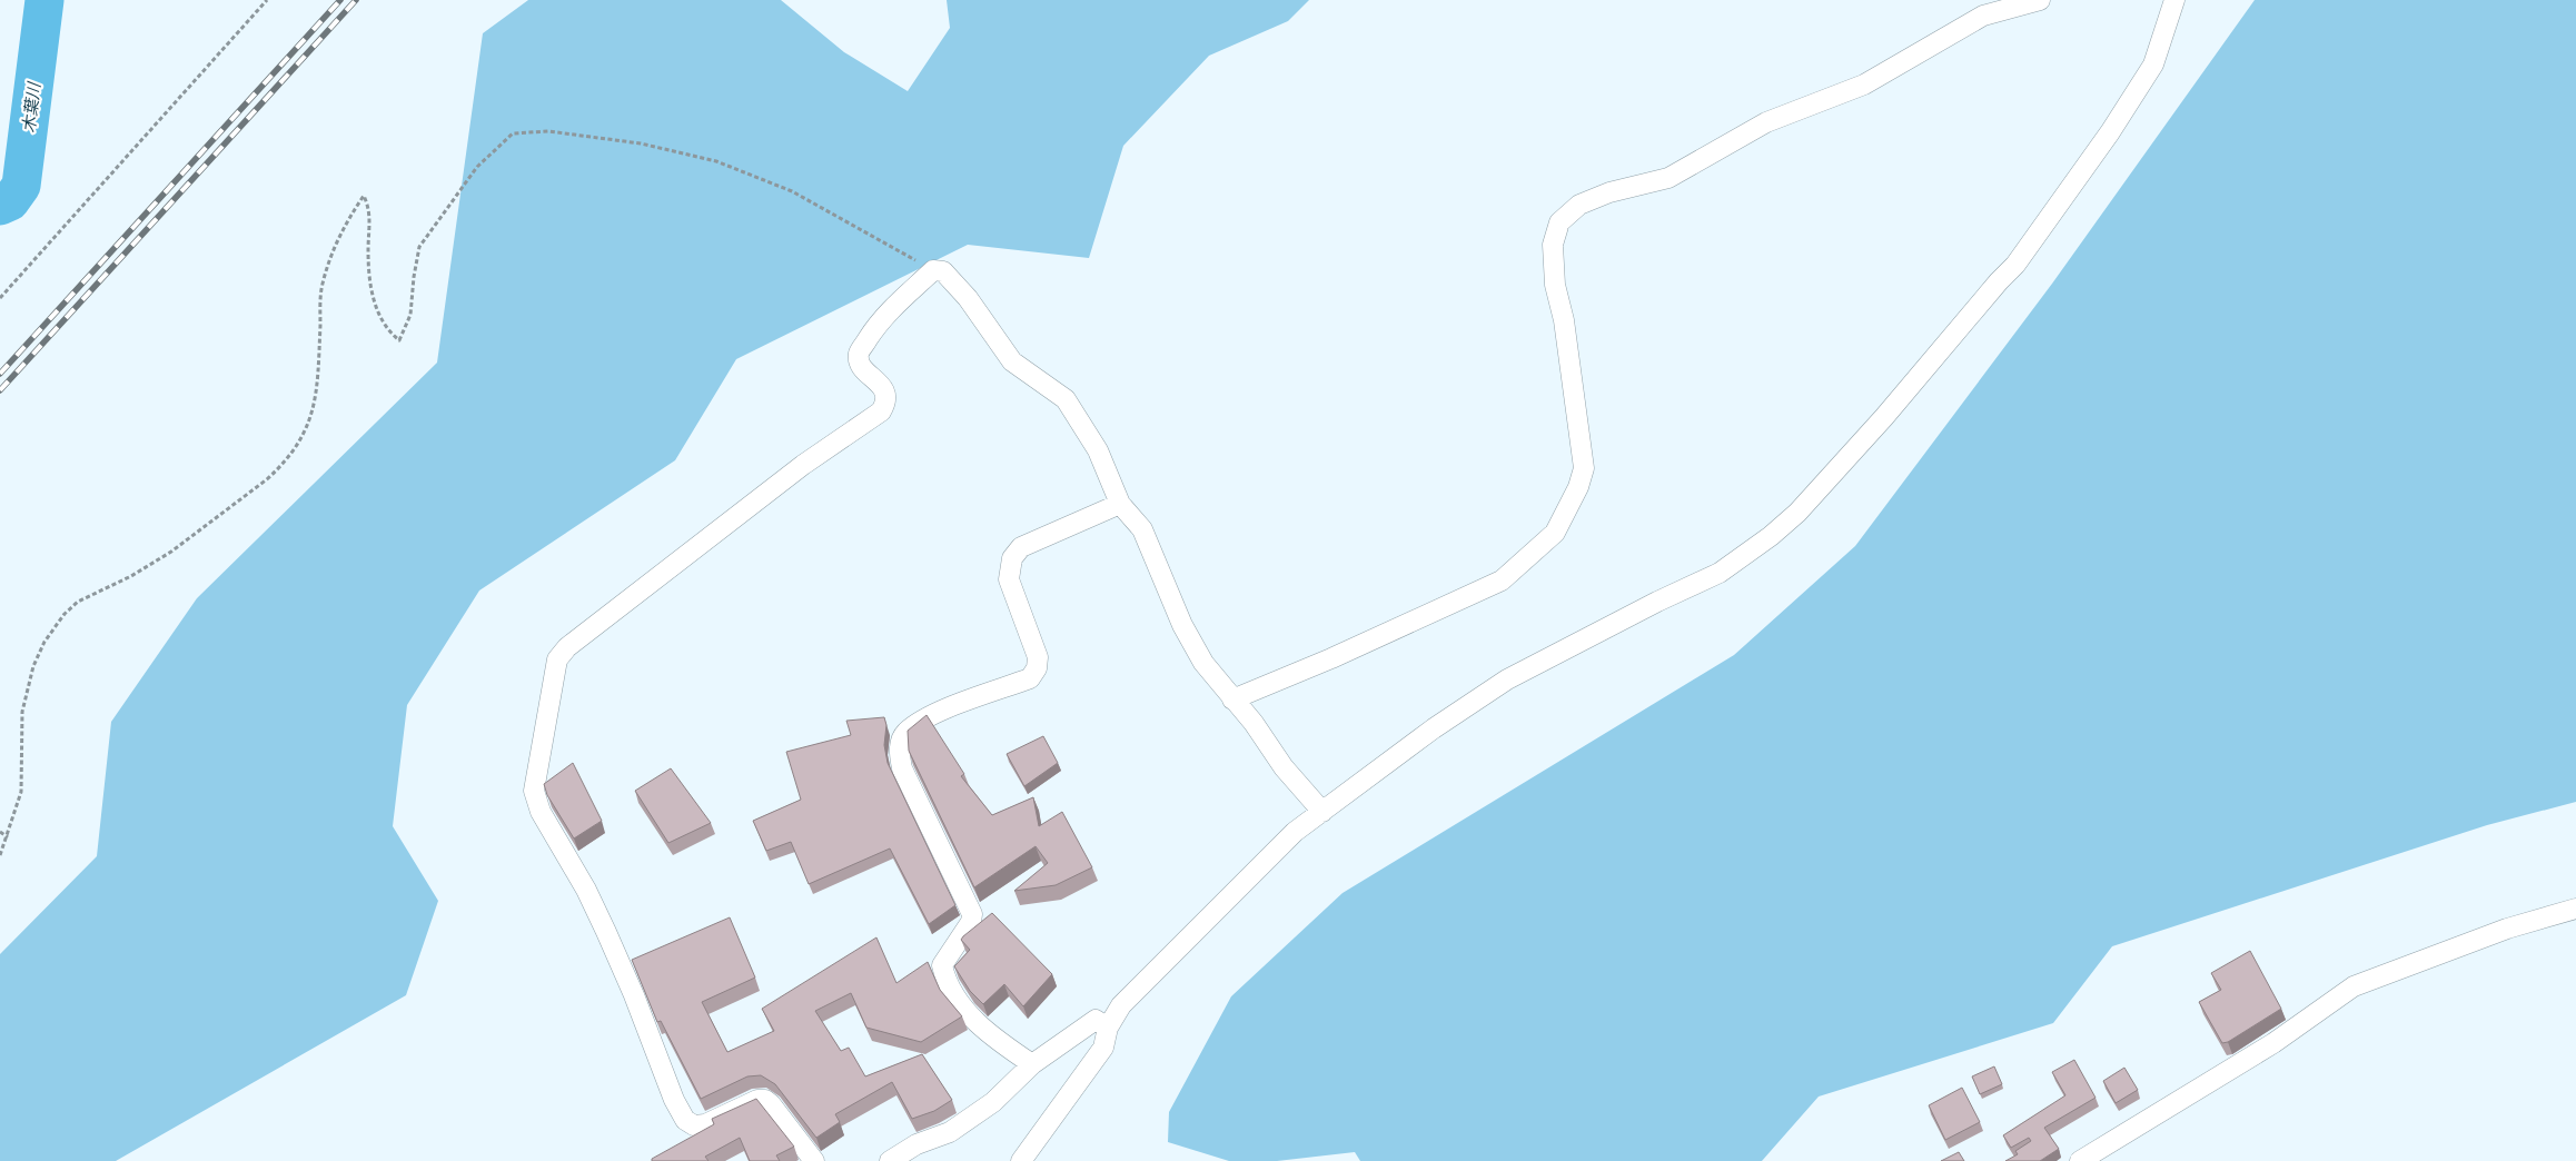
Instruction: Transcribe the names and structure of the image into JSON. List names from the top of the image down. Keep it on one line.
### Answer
{"water":["木葉川"]}
